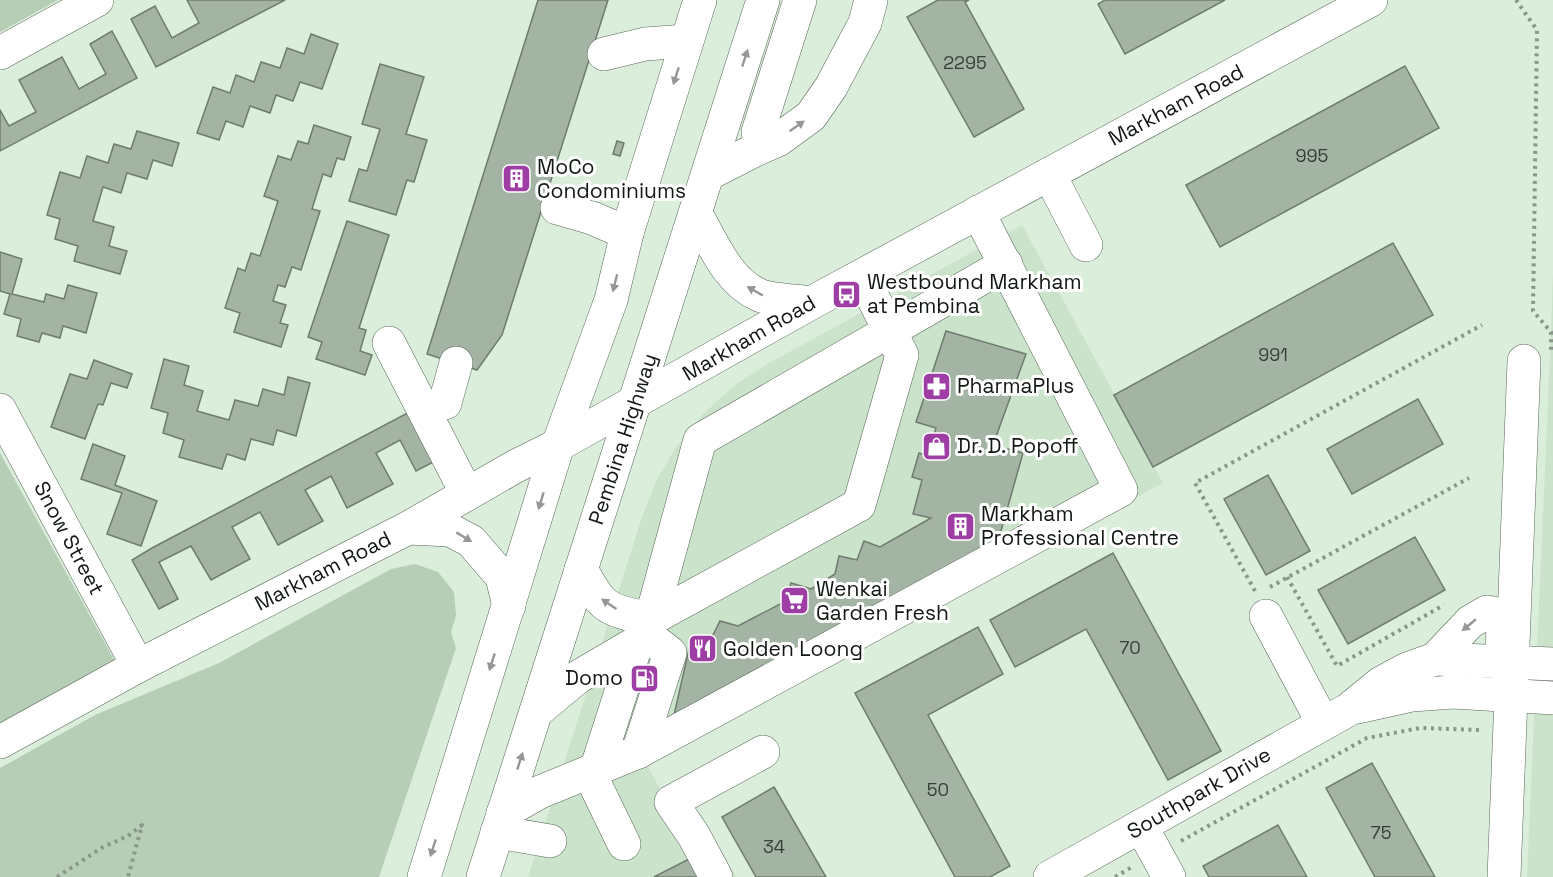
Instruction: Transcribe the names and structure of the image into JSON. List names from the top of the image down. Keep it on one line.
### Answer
{"streets":{"street":["Markham Road","Pembina Highway","Snow Street","Southpark Drive"]},"crossings":[["Markham Road","Pembina Highway"],["Markham Road","Snow Street"]],"places":{"building":["MoCo Condominiums","Markham Professional Centre"],"bus stop":["Westbound Markham at Pembina"],"pharmacy":["PharmaPlus"],"shop":["Dr. D. Popoff"],"supermarket":["Wenkai Garden Fresh"],"restaurant":["Golden Loong"],"fuel station":["Domo"]},"house_numbers":["2295","995","991","70","50","75","34"]}
